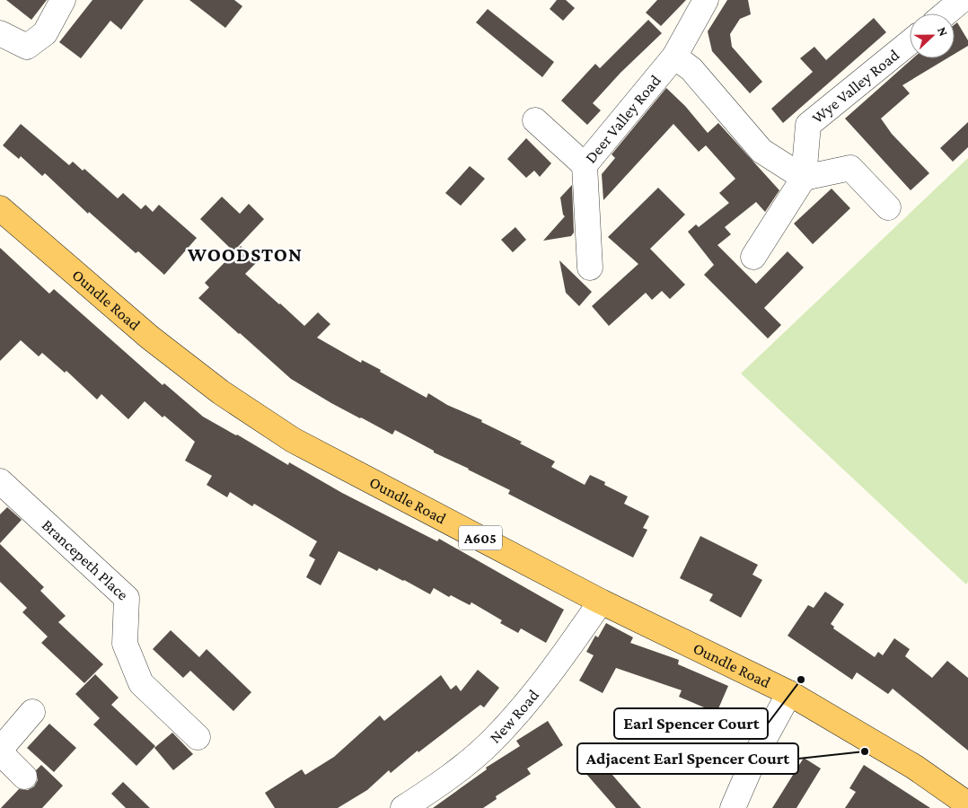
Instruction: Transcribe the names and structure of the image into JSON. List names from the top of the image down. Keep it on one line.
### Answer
{"streets":{"main road":["Oundle Road","A605"],"street":["Wye Valley Road","Deer Valley Road","Brancepeth Place","New Road"]},"crossings":[["Oundle Road","New Road"]],"districts":["WOODSTON"],"places":["Earl Spencer Court","Adjacent Earl Spencer Court"],"north":"right"}
